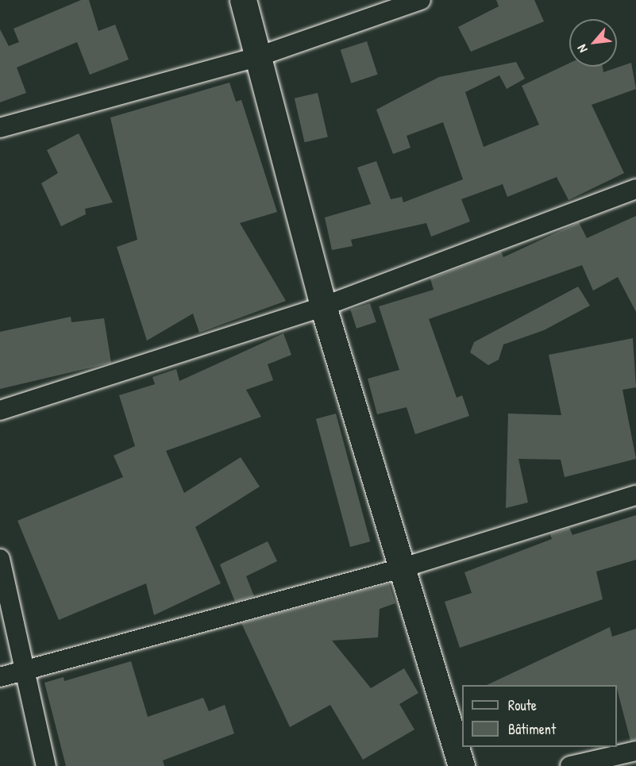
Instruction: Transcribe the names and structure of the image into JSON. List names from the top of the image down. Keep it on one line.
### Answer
{"legend":["Route","Bâtiment"],"north":"bottom left"}
